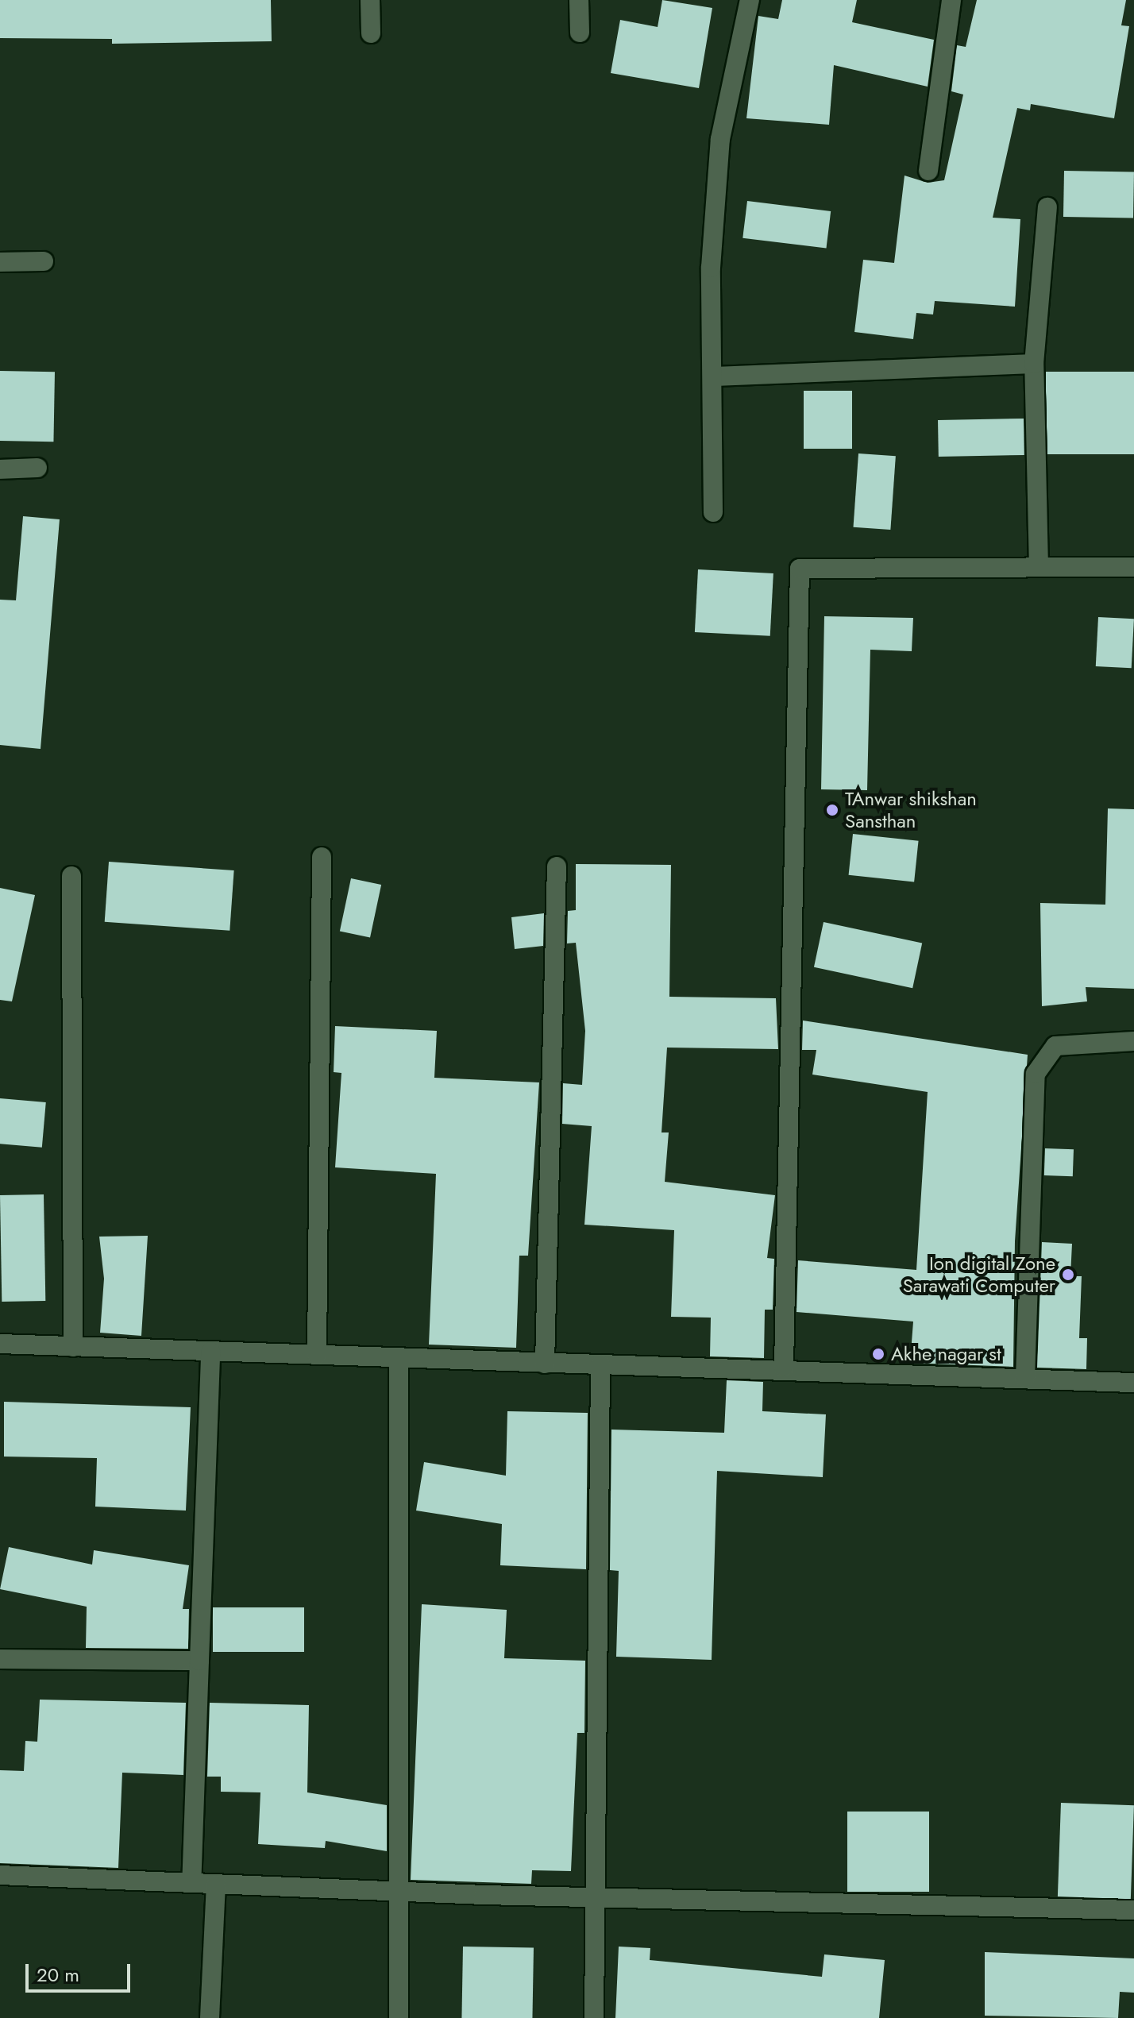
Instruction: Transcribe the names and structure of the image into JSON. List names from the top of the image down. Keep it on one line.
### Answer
{"places":["TAnwar shikshan Sansthan","Ion digital Zone Sarawati Computer","Akhe nagar st"],"scale_bar":"20 m"}
